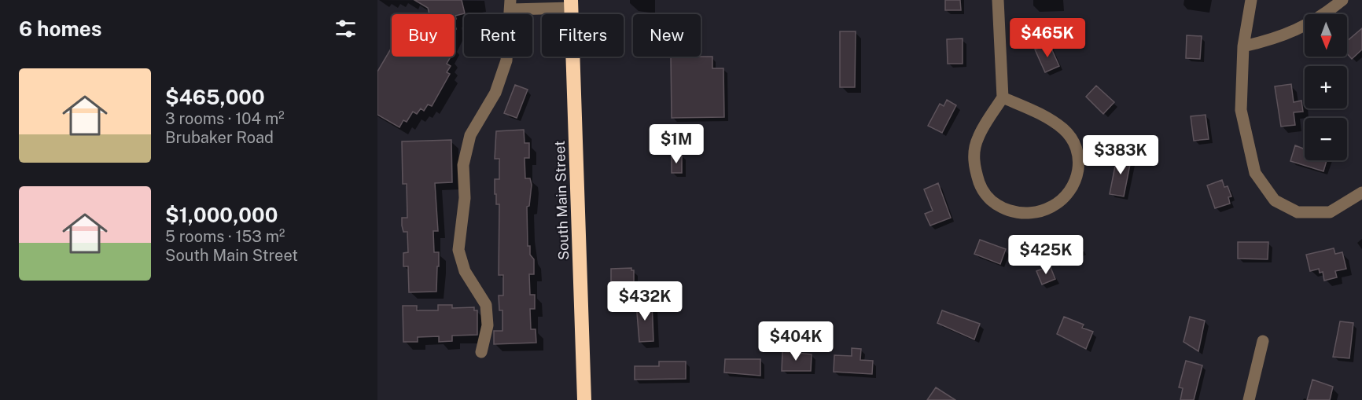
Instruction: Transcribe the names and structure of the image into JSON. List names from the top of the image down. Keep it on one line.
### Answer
{"streets":{"highway":["South Main Street"]},"north":"bottom","page":{"heading":"6 homes","map_buttons":["+","−"],"chip":["Buy","Rent","Filters","New"],"price":["$465K","$1M","$383K","$425K","$432K","$404K"],"list":[{"name":"$465,000","note":"3 rooms · 104 m² · Brubaker Road"},{"name":"$1,000,000","note":"5 rooms · 153 m² · South Main Street"}]}}
